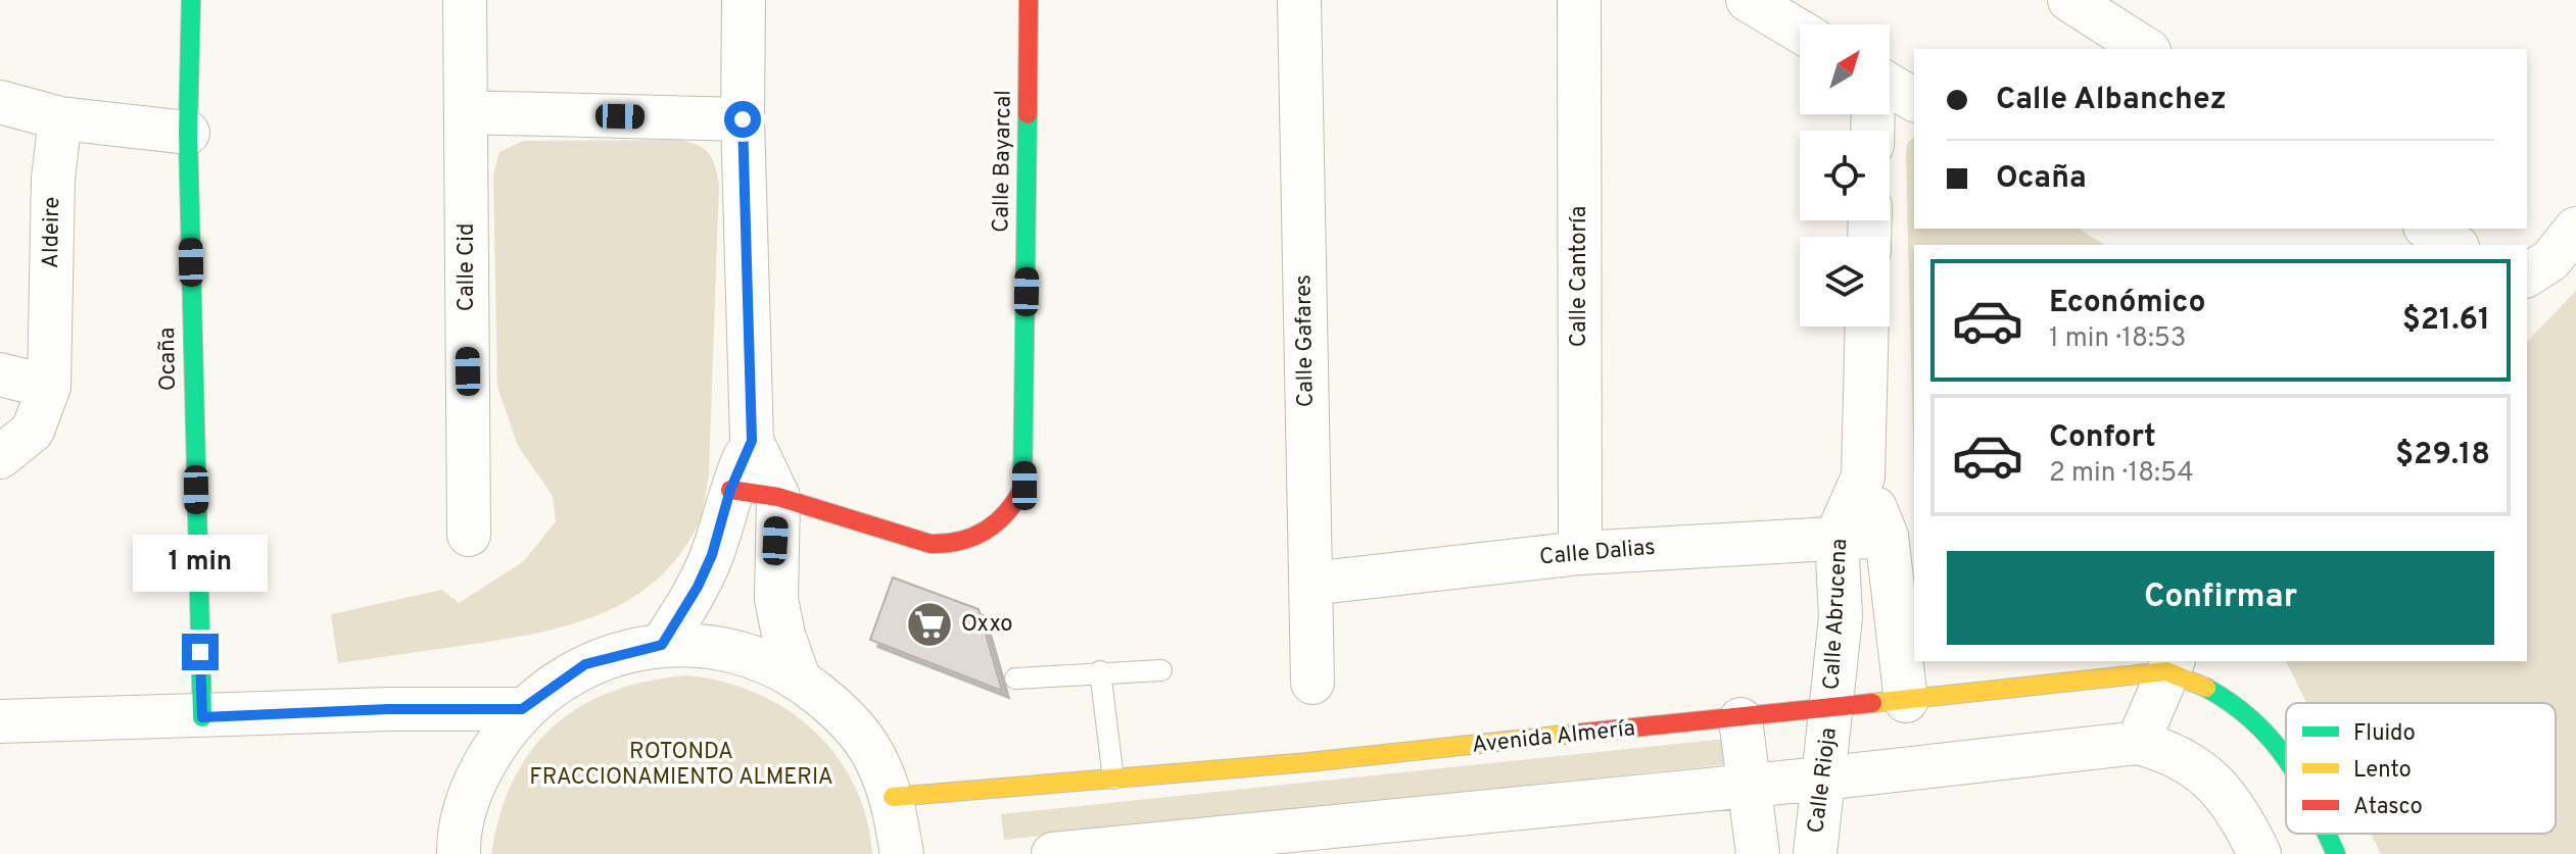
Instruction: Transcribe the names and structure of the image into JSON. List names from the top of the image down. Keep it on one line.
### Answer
{"streets":{"street":["Calle Bayarcal","Aldeire","Calle Cid","Calle Cantoría","Calle Gafares","Ocaña","Calle Dalias","Calle Abrucena","Avenida Almería","Calle Rioja"]},"crossings":[["Calle Cantoría","Calle Dalias"],["Calle Gafares","Calle Dalias"],["Calle Dalias","Calle Abrucena"],["Calle Abrucena","Avenida Almería"],["Calle Abrucena","Calle Rioja"],["Avenida Almería","Calle Rioja"]],"parks":["ROTONDA FRACCIONAMIENTO ALMERIA"],"places":{"supermarket":["Oxxo"]},"legend":["Fluido","Lento","Atasco"],"north":"top right","page":{"banner":["Calle Albanchez","Ocaña"],"list":[{"name":"Económico","note":"1 min · 18:53","value":"$21.61"},{"name":"Confort","note":"2 min · 18:54","value":"$29.18"}],"bubble":"1 min","buttons":"Confirmar"}}
